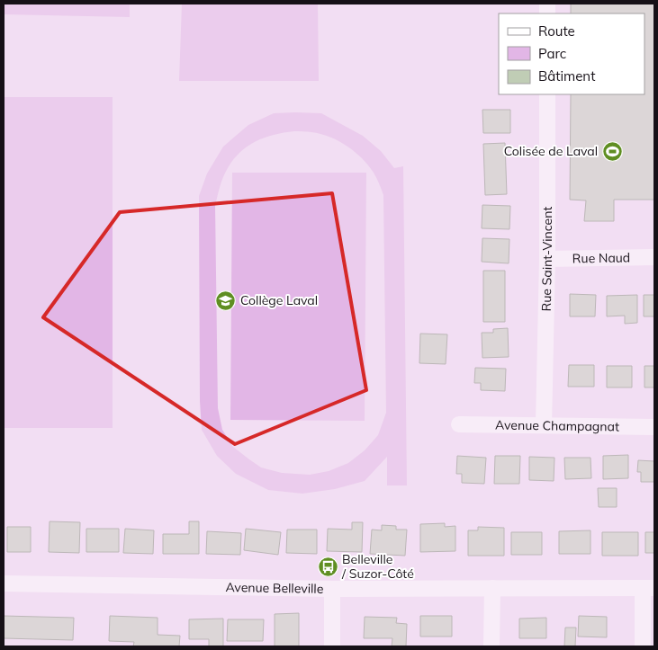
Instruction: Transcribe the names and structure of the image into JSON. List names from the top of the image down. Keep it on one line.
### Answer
{"streets":{"street":["Rue Naud","Rue Saint-Vincent","Avenue Champagnat","Avenue Belleville"]},"crossings":[["Rue Naud","Rue Saint-Vincent"],["Rue Saint-Vincent","Avenue Champagnat"]],"places":{"sports":["Colisée de Laval"],"school or university":["Collège Laval"],"bus stop":["Belleville / Suzor-Côté"]},"legend":["Route","Parc","Bâtiment"]}
